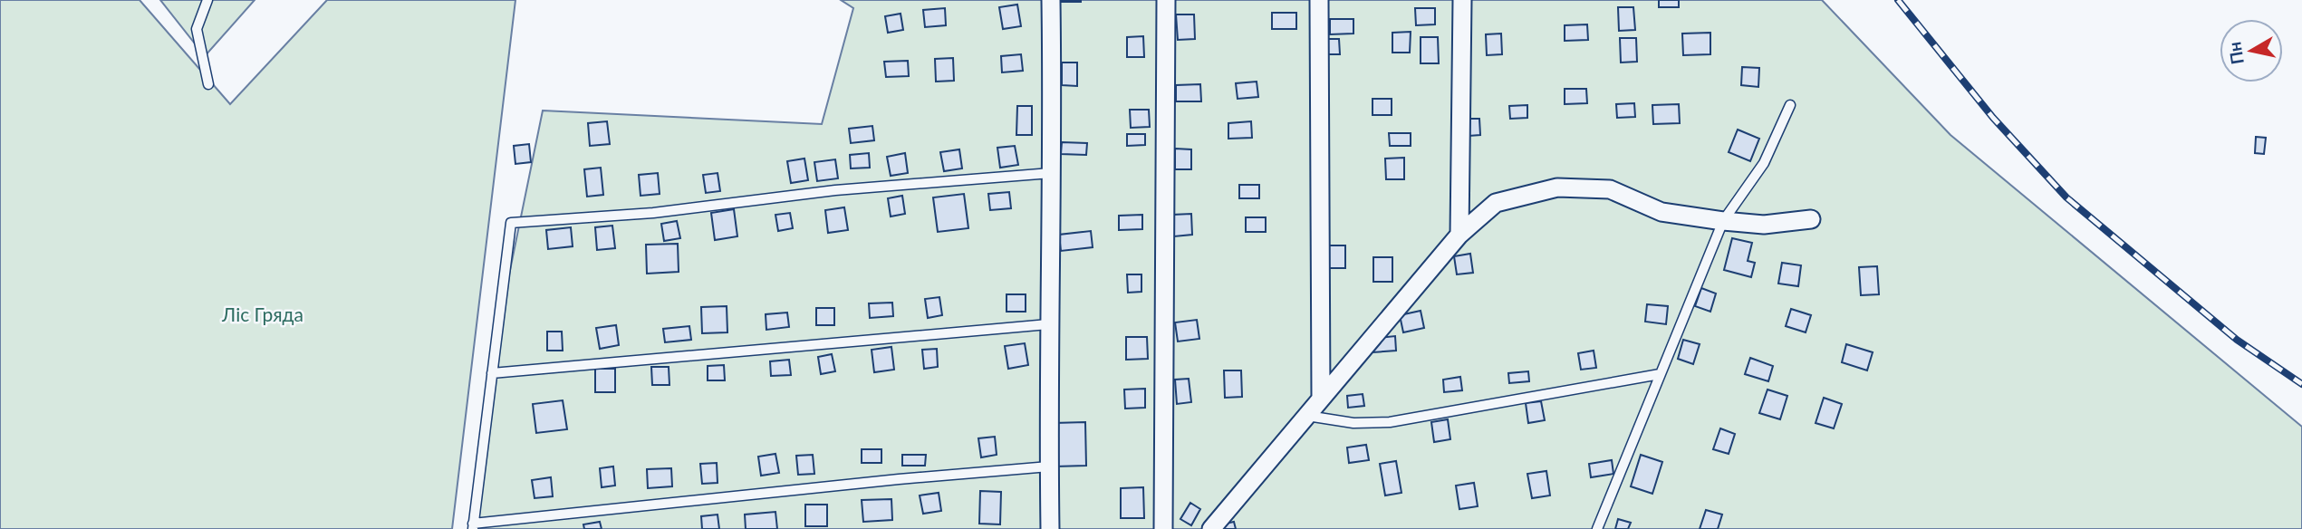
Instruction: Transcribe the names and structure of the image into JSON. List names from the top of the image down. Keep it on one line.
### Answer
{"parks":["Ліс Гряда"],"north":"left"}
